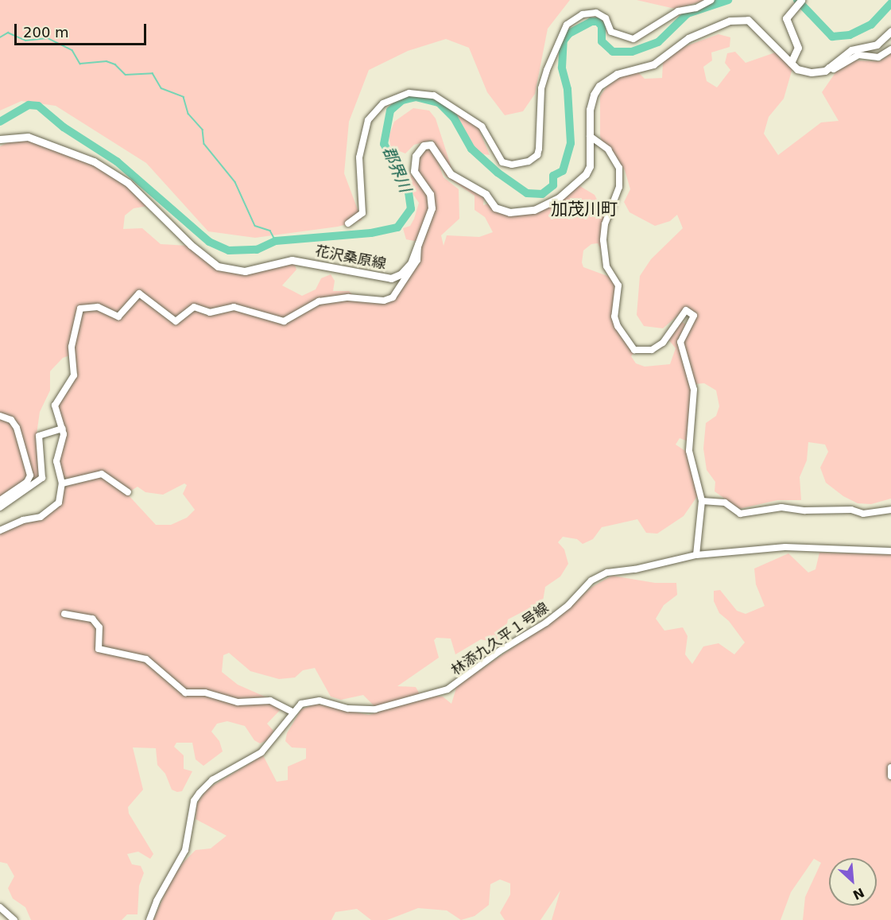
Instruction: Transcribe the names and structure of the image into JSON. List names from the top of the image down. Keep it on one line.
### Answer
{"streets":{"main road":["花沢桑原線"],"street":["林添九久平１号線"]},"districts":["加茂川町"],"water":["郡界川"],"scale_bar":"200 m","north":"bottom right"}
